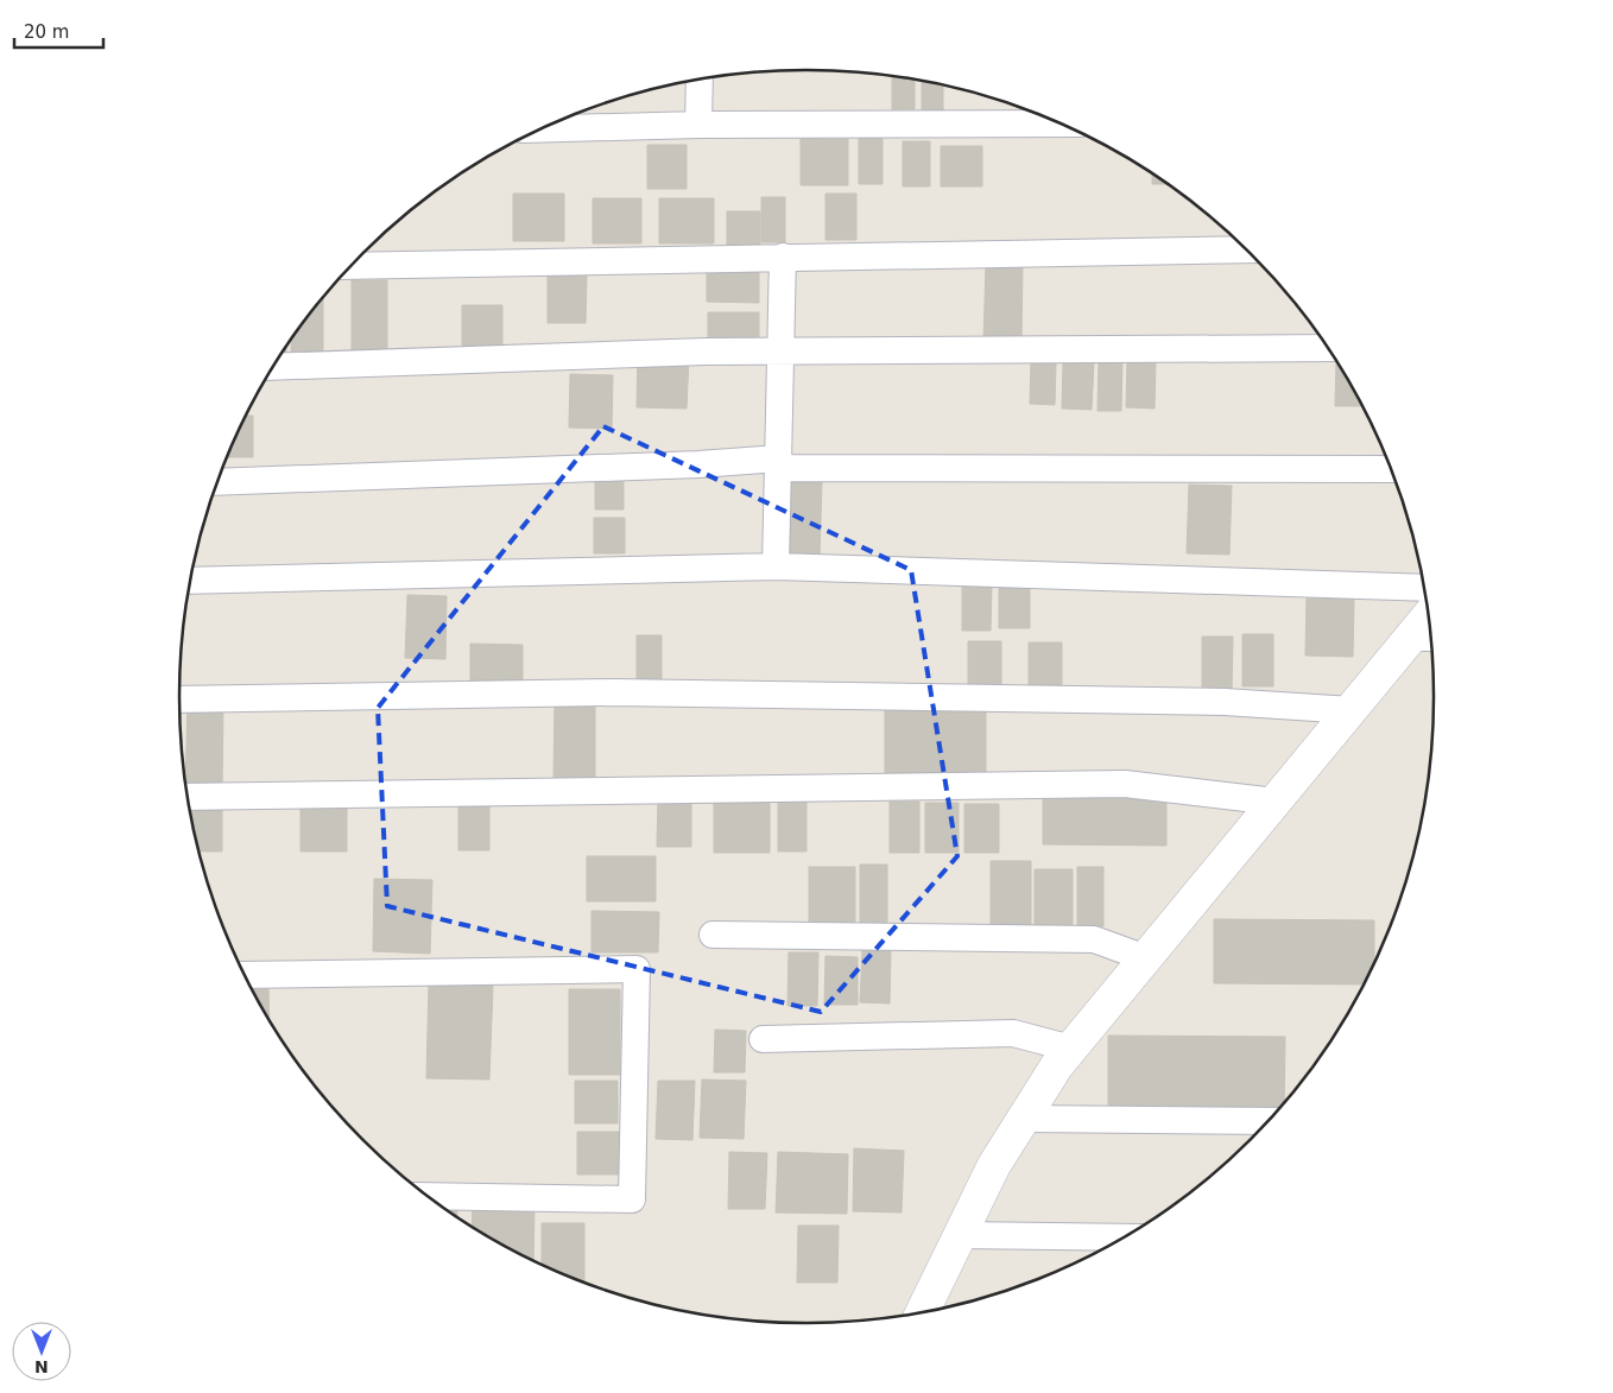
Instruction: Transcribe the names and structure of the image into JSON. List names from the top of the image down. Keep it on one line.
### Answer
{"scale_bar":"20 m","north":"bottom"}
